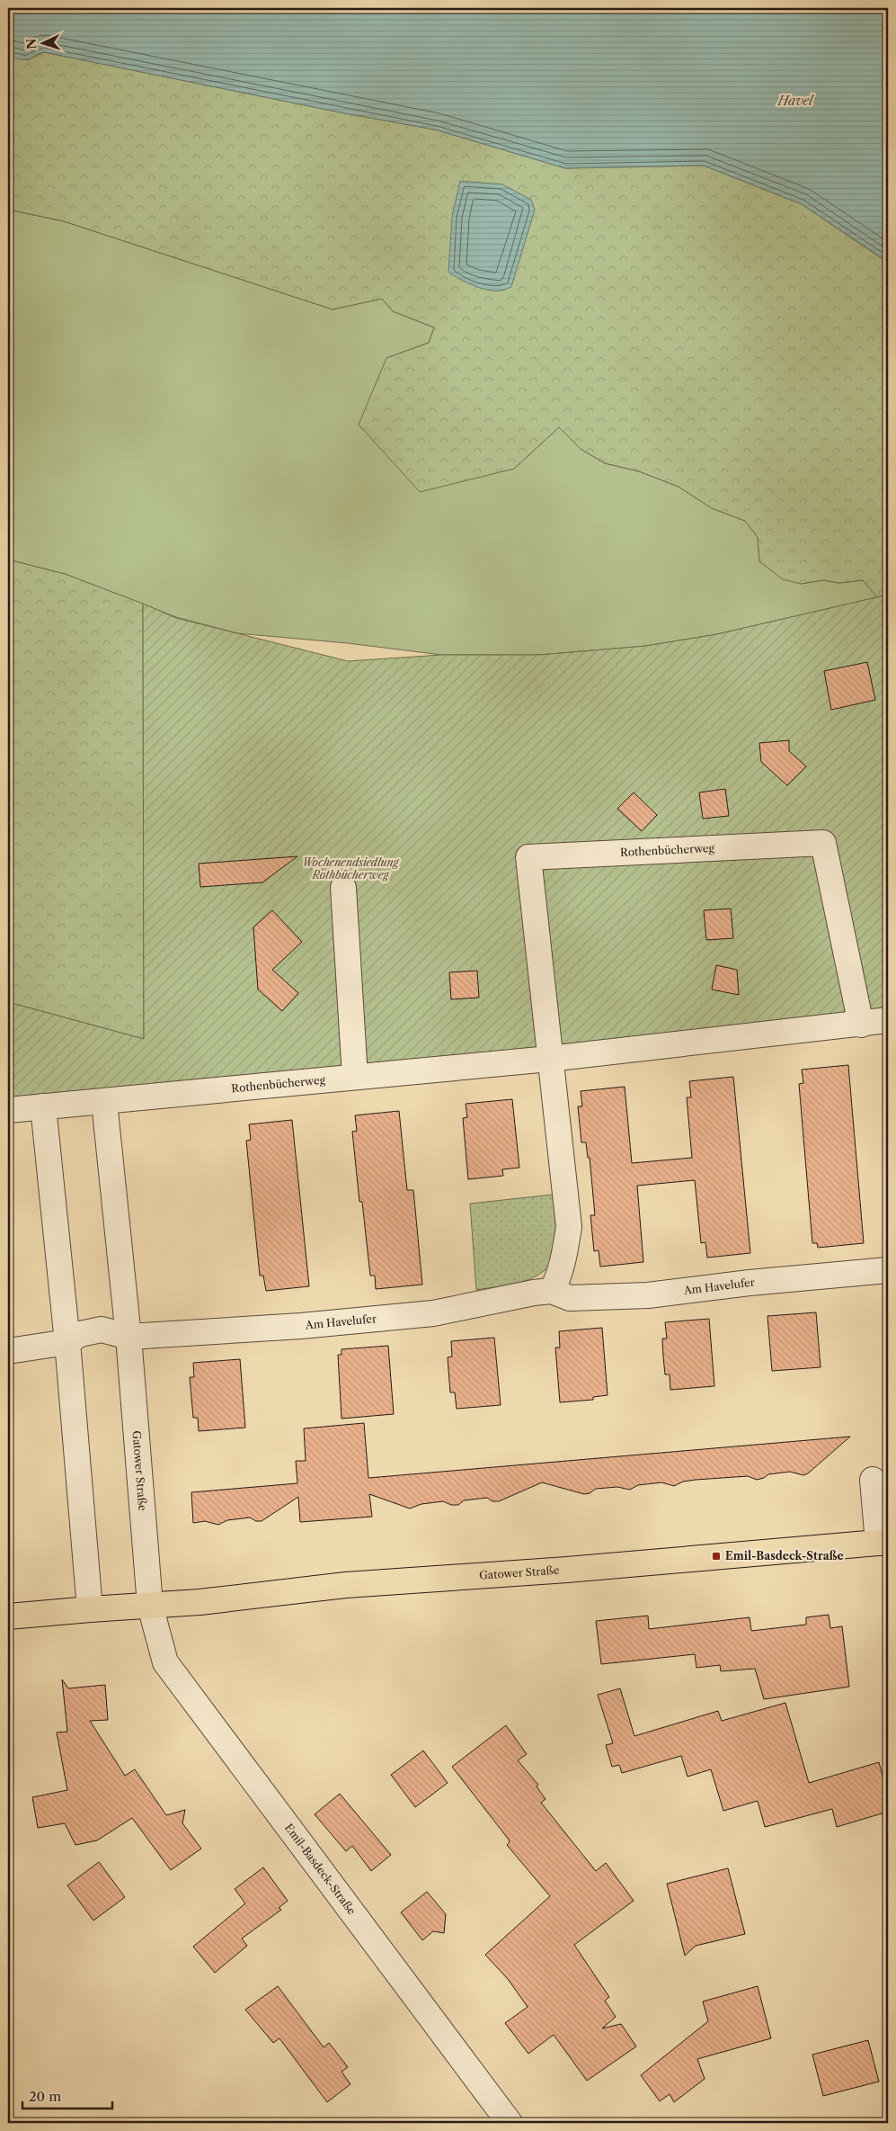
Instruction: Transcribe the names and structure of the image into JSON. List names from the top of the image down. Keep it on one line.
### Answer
{"streets":{"main road":["Gatower Straße"],"street":["Rothenbücherweg","Am Havelufer","Emil-Basdeck-Straße"]},"crossings":[["Rothenbücherweg","Gatower Straße"],["Am Havelufer","Gatower Straße"],["Gatower Straße","Emil-Basdeck-Straße"]],"water":["Havel"],"parks":["Wochenendsiedlung Rothbücherweg"],"places":{"transit":["Emil-Basdeck-Straße"]},"scale_bar":"20 m","north":"left"}
